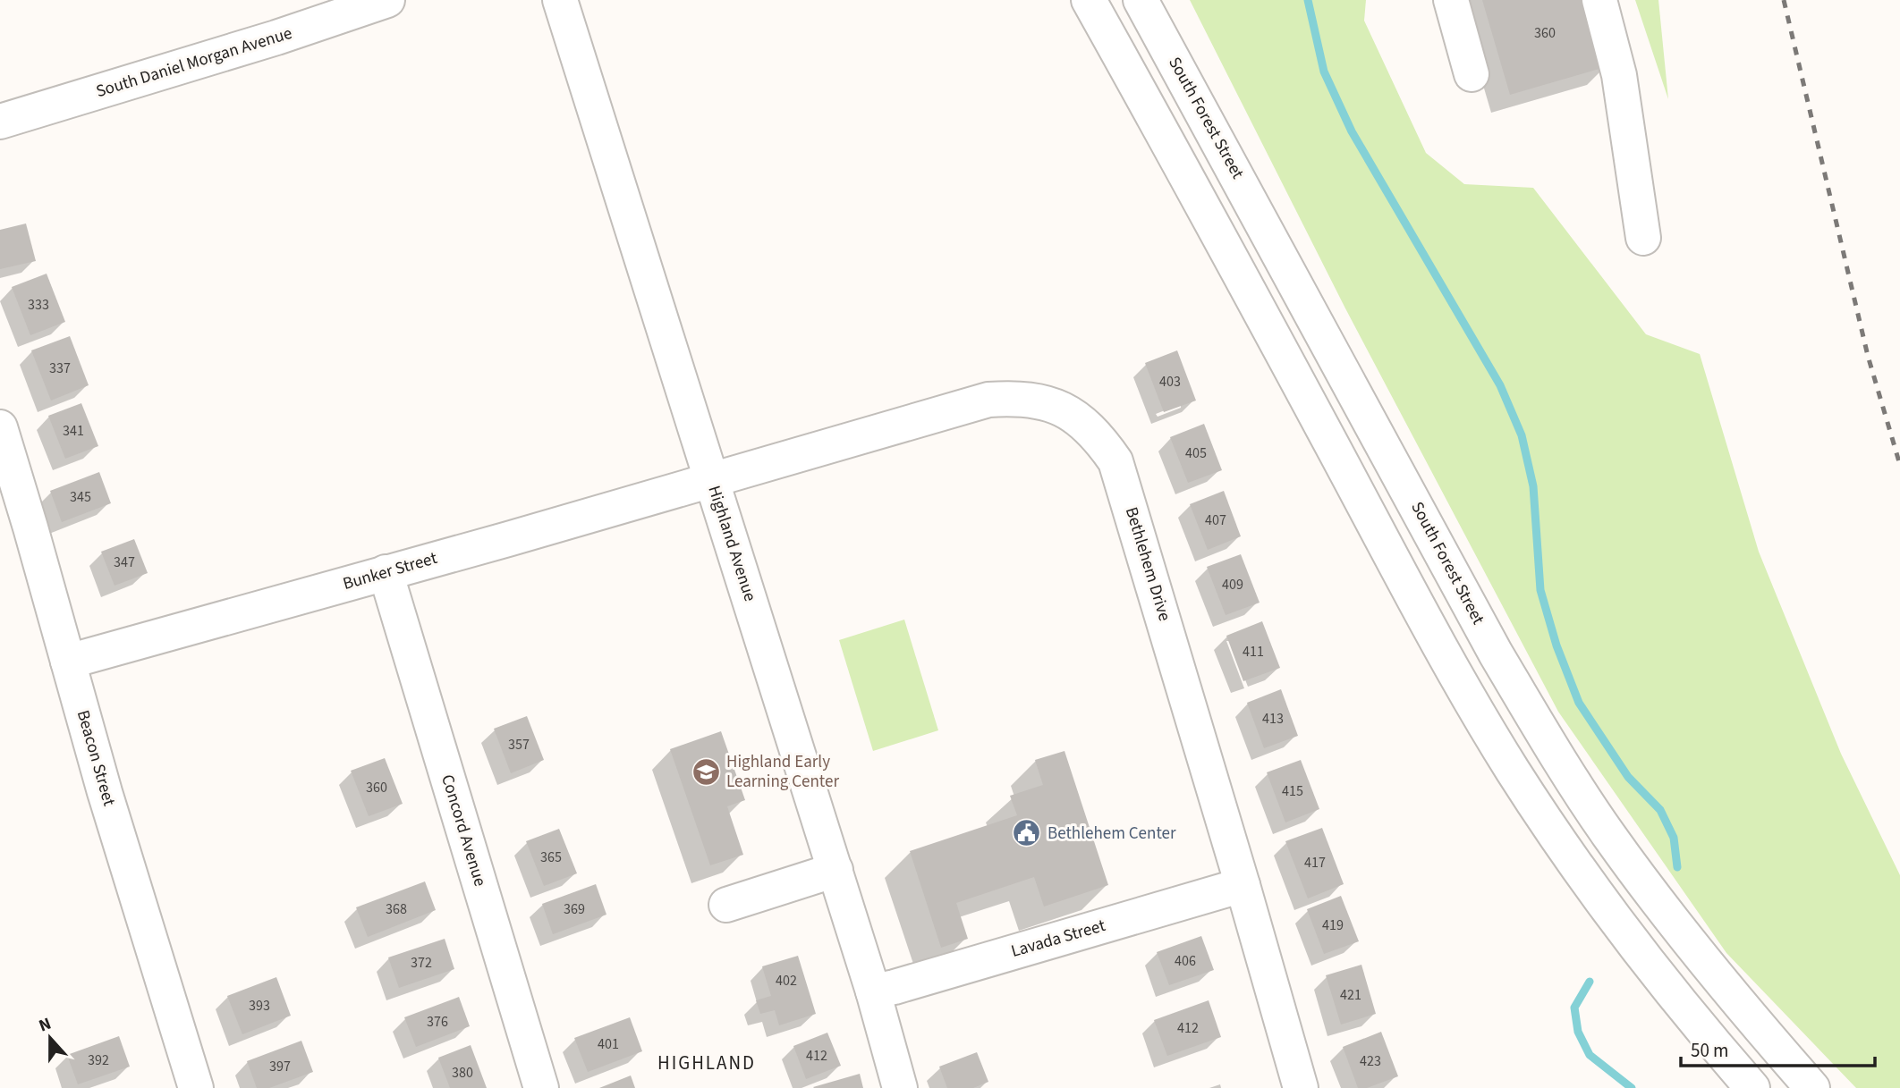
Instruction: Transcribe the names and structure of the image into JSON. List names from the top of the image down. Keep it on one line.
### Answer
{"streets":{"street":["South Daniel Morgan Avenue","South Forest Street","Highland Avenue","Bethlehem Drive","Bunker Street","Beacon Street","Concord Avenue","Lavada Street"]},"crossings":[["Highland Avenue","Bethlehem Drive"],["Highland Avenue","Bunker Street"],["Highland Avenue","Lavada Street"],["Bethlehem Drive","Bunker Street"],["Bethlehem Drive","Lavada Street"],["Bunker Street","Beacon Street"],["Bunker Street","Concord Avenue"]],"districts":["HIGHLAND"],"places":{"school or university":["Highland Early Learning Center"],"public building":["Bethlehem Center"]},"house_numbers":["360","333","337","403","341","405","345","407","347","409","411","413","357","360","415","365","417","368","369","419","406","372","402","421","393","376","412","401","412","392","423","397","380"],"scale_bar":"50 m","north":"top"}
